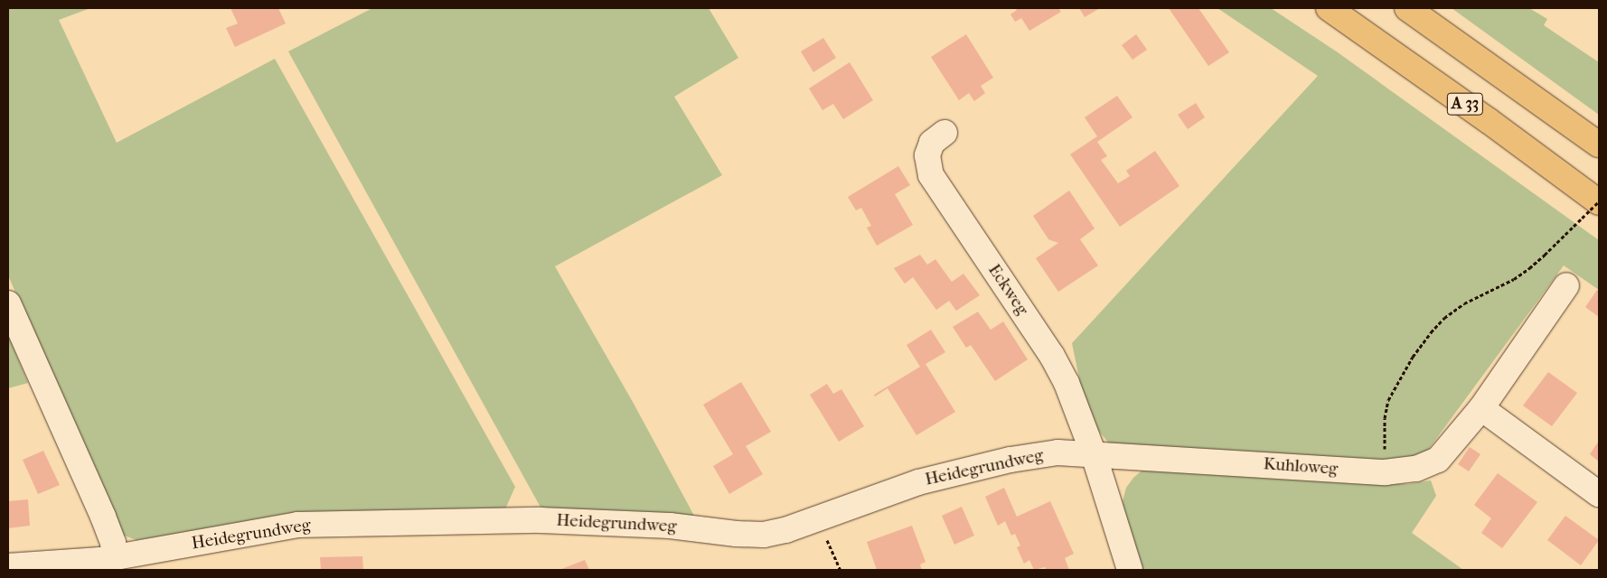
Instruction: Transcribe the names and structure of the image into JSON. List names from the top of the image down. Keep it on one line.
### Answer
{"streets":{"highway":["A 33"],"street":["Eckweg","Kuhloweg","Heidegrundweg"]},"crossings":[["Eckweg","Kuhloweg"],["Eckweg","Heidegrundweg"],["Kuhloweg","Heidegrundweg"]]}
